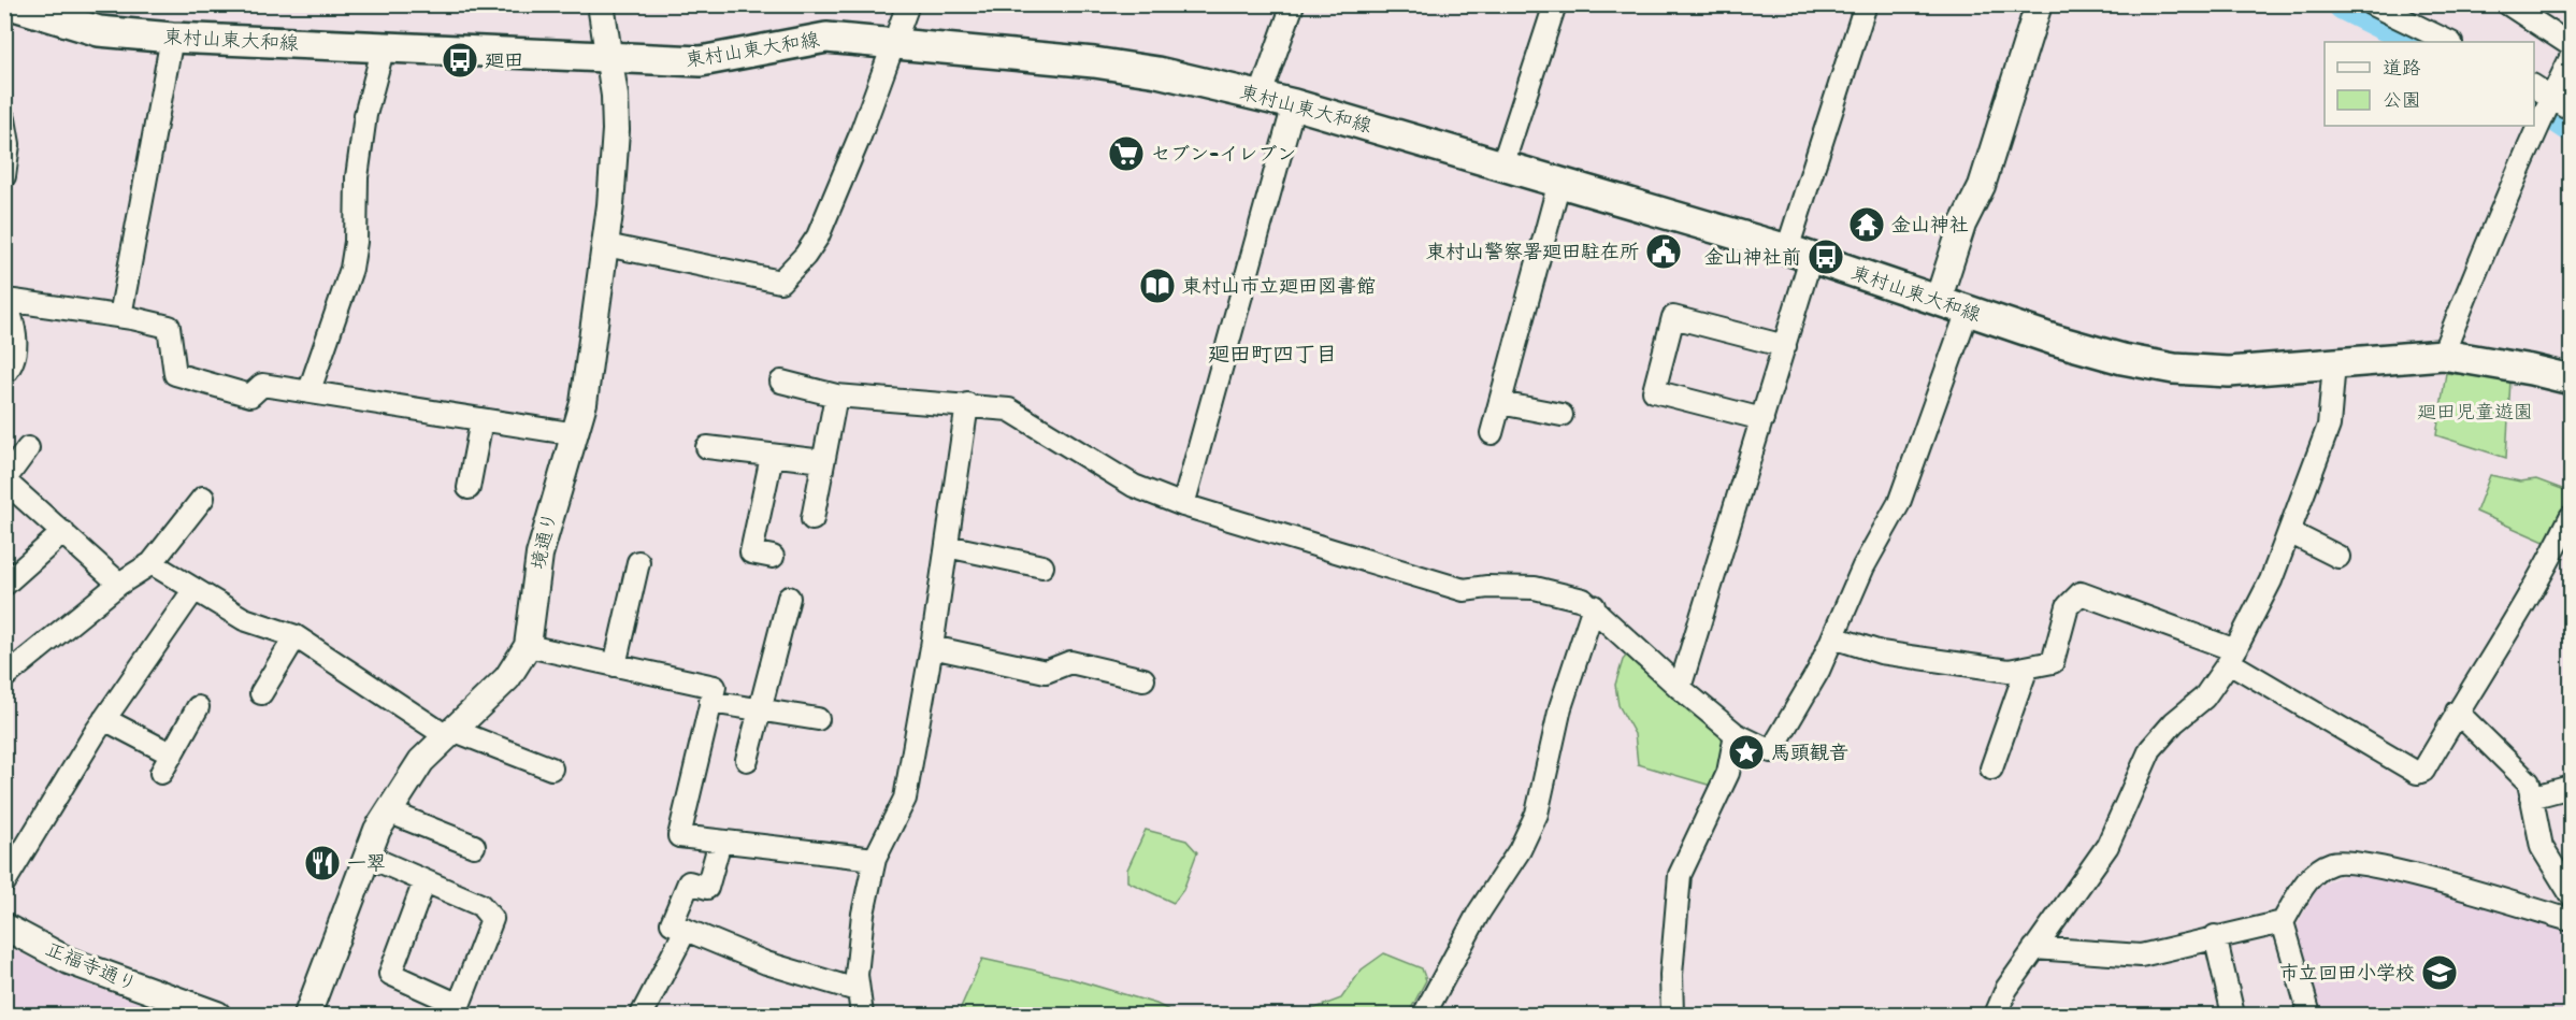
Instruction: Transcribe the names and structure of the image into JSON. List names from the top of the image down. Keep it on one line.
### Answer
{"streets":{"main road":["東村山東大和線"],"street":["境通り","正福寺通り"]},"crossings":[["東村山東大和線","境通り"]],"districts":["廻田町四丁目"],"parks":["廻田児童遊園"],"places":{"bus stop":["廻田","金山神社前"],"supermarket":["セブン-イレブン"],"temple":["金山神社"],"public building":["東村山警察署廻田駐在所"],"library":["東村山市立廻田図書館"],"place":["馬頭観音"],"restaurant":["一翠"],"school or university":["市立回田小学校"]},"legend":["道路","公園"]}
